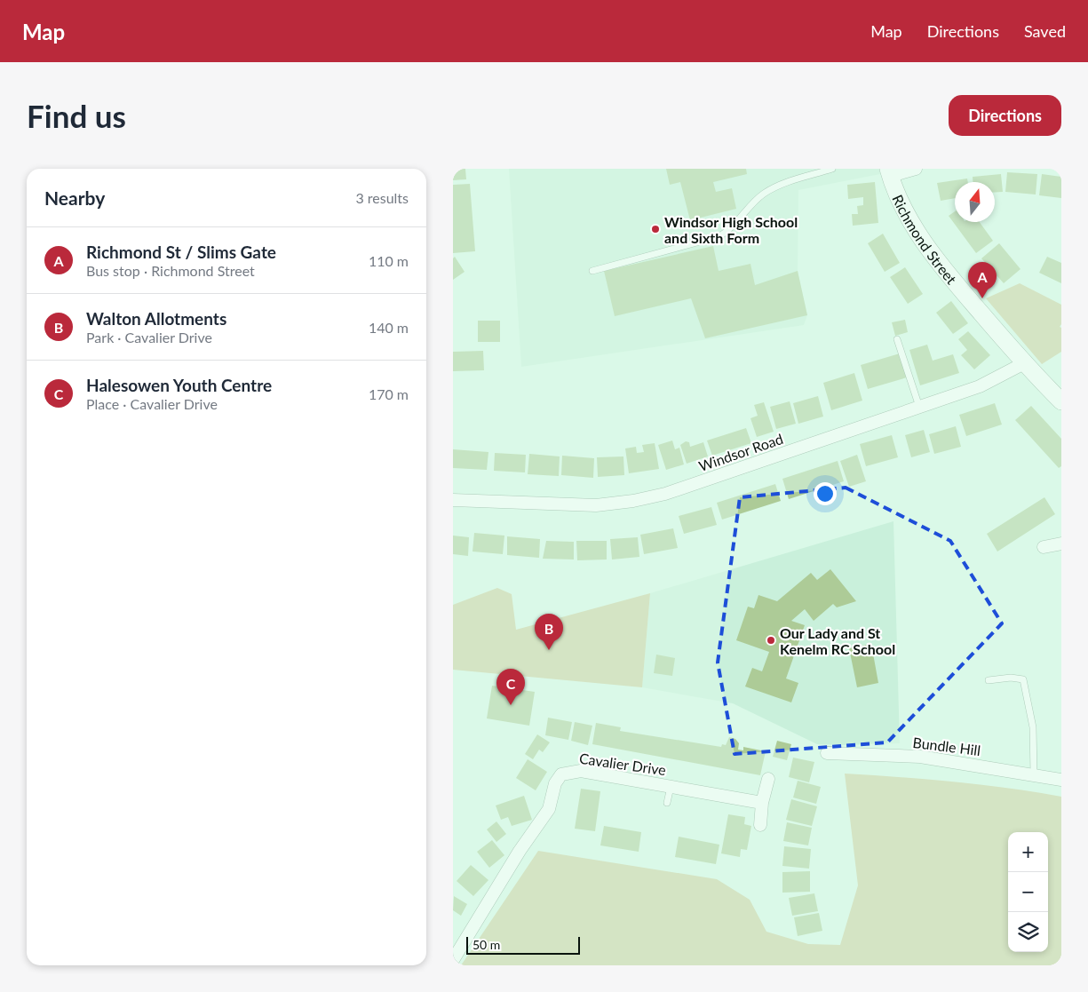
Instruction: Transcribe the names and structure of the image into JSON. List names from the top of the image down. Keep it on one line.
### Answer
{"streets":{"street":["Richmond Street","Windsor Road","Bundle Hill","Cavalier Drive"]},"crossings":[["Richmond Street","Windsor Road"]],"places":["Windsor High School and Sixth Form","Our Lady and St Kenelm RC School"],"scale_bar":"50 m","north":"top","page":{"header":"Map","nav":["Map","Directions","Saved"],"buttons":"Directions","title":"Find us","heading":["Nearby","3 results"],"list":[{"mark":"A","name":"Richmond St / Slims Gate","note":"Bus stop · Richmond Street","value":"110 m"},{"mark":"B","name":"Walton Allotments","note":"Park · Cavalier Drive","value":"140 m"},{"mark":"C","name":"Halesowen Youth Centre","note":"Place · Cavalier Drive","value":"170 m"}],"pins":["A","B","C"],"map_buttons":["+","−"],"scale":"50 m"}}
